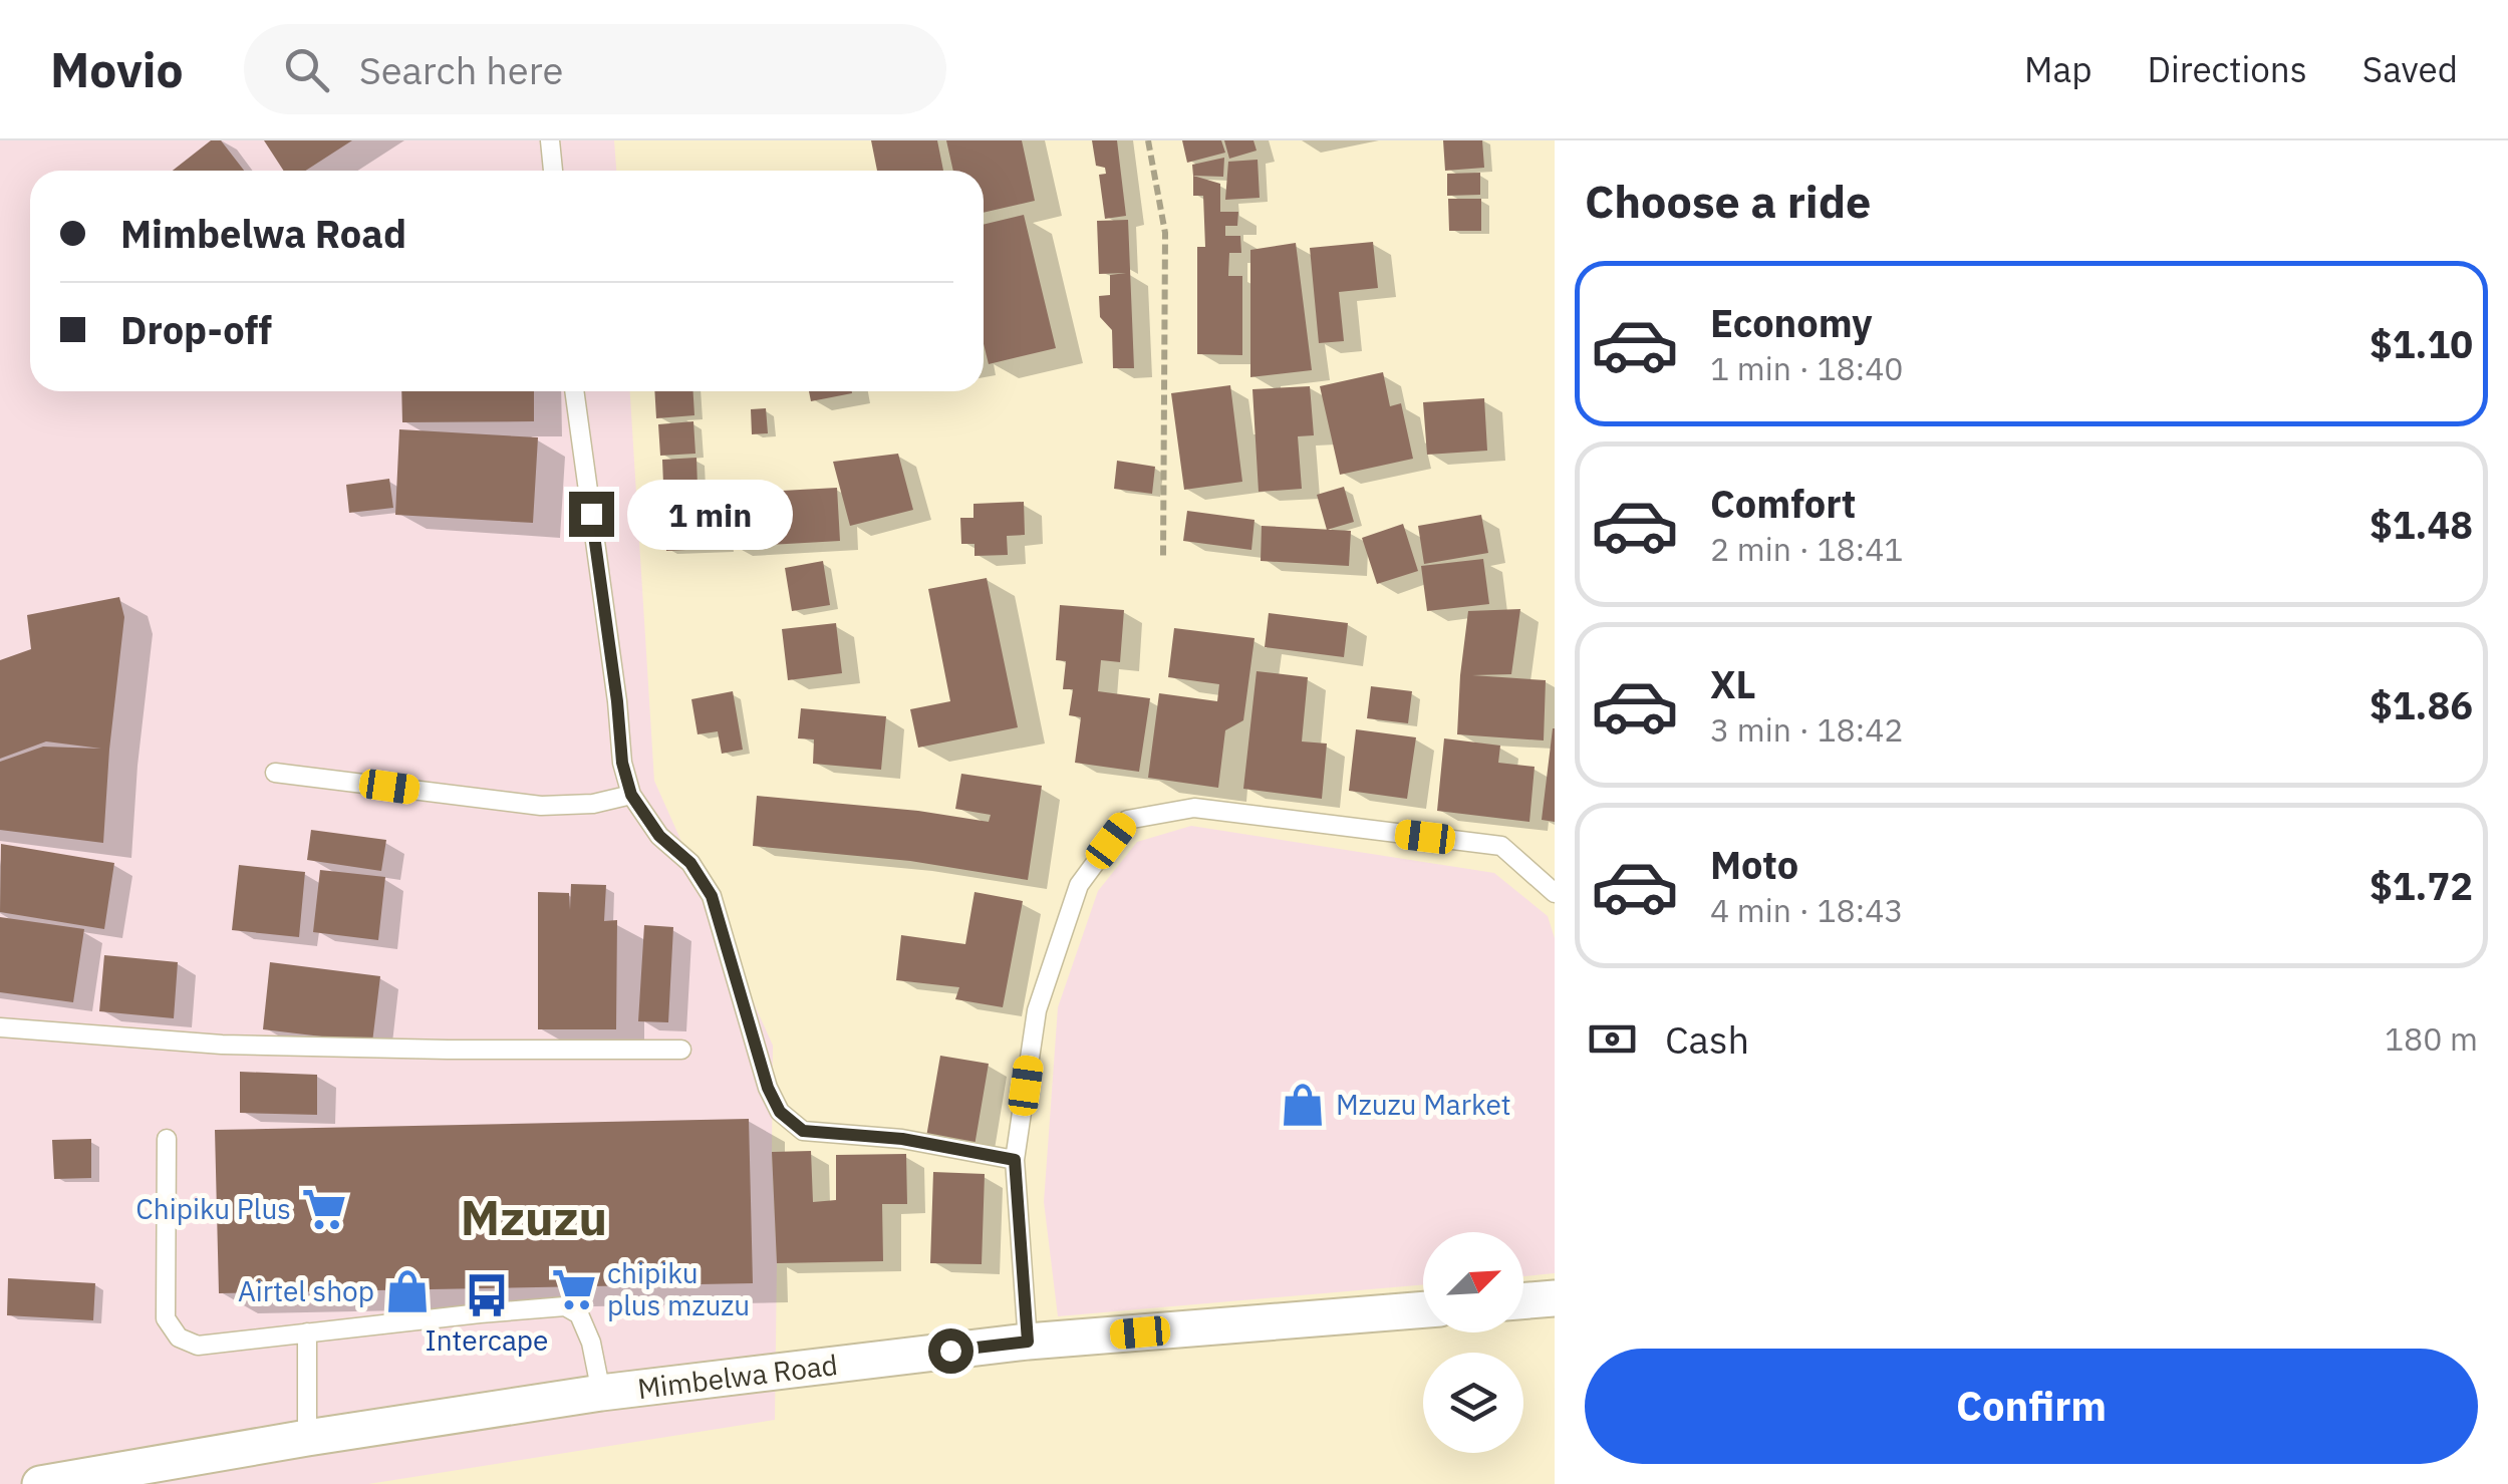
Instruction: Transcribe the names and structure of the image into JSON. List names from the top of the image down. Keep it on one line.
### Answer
{"streets":{"street":["Mimbelwa Road"]},"districts":["Mzuzu"],"places":{"shop":["Mzuzu Market","Airtel shop"],"supermarket":["Chipiku Plus","chipiku plus mzuzu"],"bus stop":["Intercape"]},"north":"top right","page":{"header":"Movio","search":"Search here","nav":["Map","Directions","Saved"],"heading":"Choose a ride","banner":["Mimbelwa Road","Drop-off"],"list":[{"name":"Economy","note":"1 min · 18:40","value":"$1.10"},{"name":"Comfort","note":"2 min · 18:41","value":"$1.48"},{"name":"XL","note":"3 min · 18:42","value":"$1.86"},{"name":"Moto","note":"4 min · 18:43","value":"$1.72"}],"bubble":"1 min","pay":["Cash","180 m"],"buttons":"Confirm"}}
